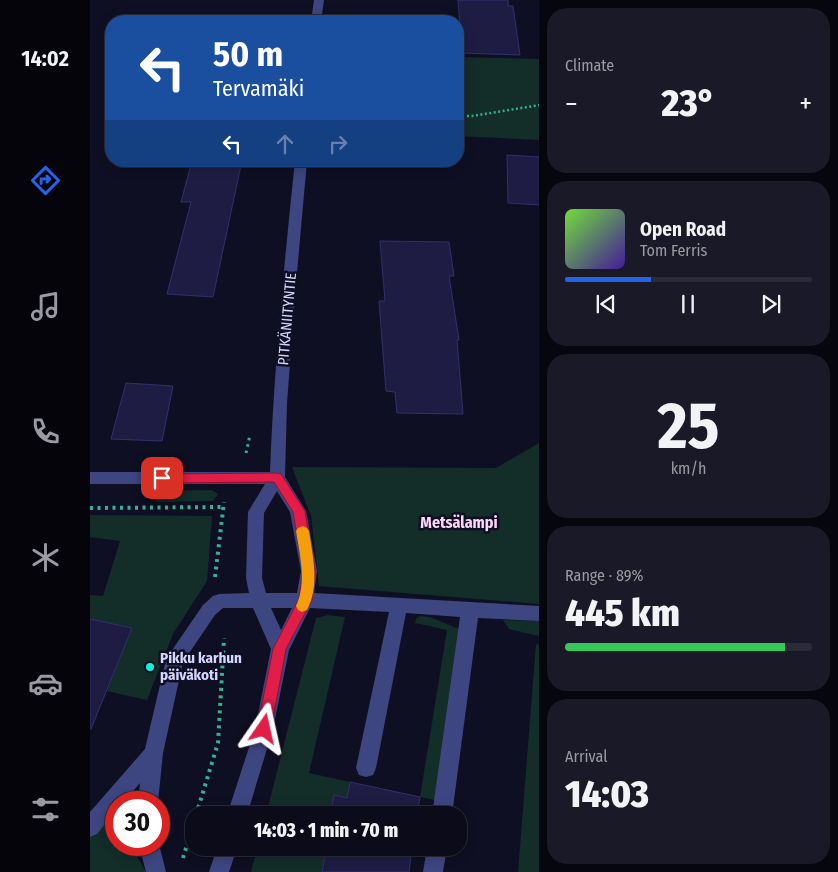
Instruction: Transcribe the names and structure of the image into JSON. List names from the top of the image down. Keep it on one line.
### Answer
{"streets":{"street":["PITKÄNIITYNTIE"]},"districts":["Metsälampi"],"places":["Pikku karhun päiväkoti"],"page":{"tabs":"14:02","tile":["Climate",["25","km/h"],["Range · 89%","445 km"],["Arrival","14:03"]],"turn":["50 m","Tervamäki"],"heat":["−","23°","+"],"song":["Open Road","Tom Ferris"],"limit":"30","trip":"14:03 · 1 min · 70 m"}}
